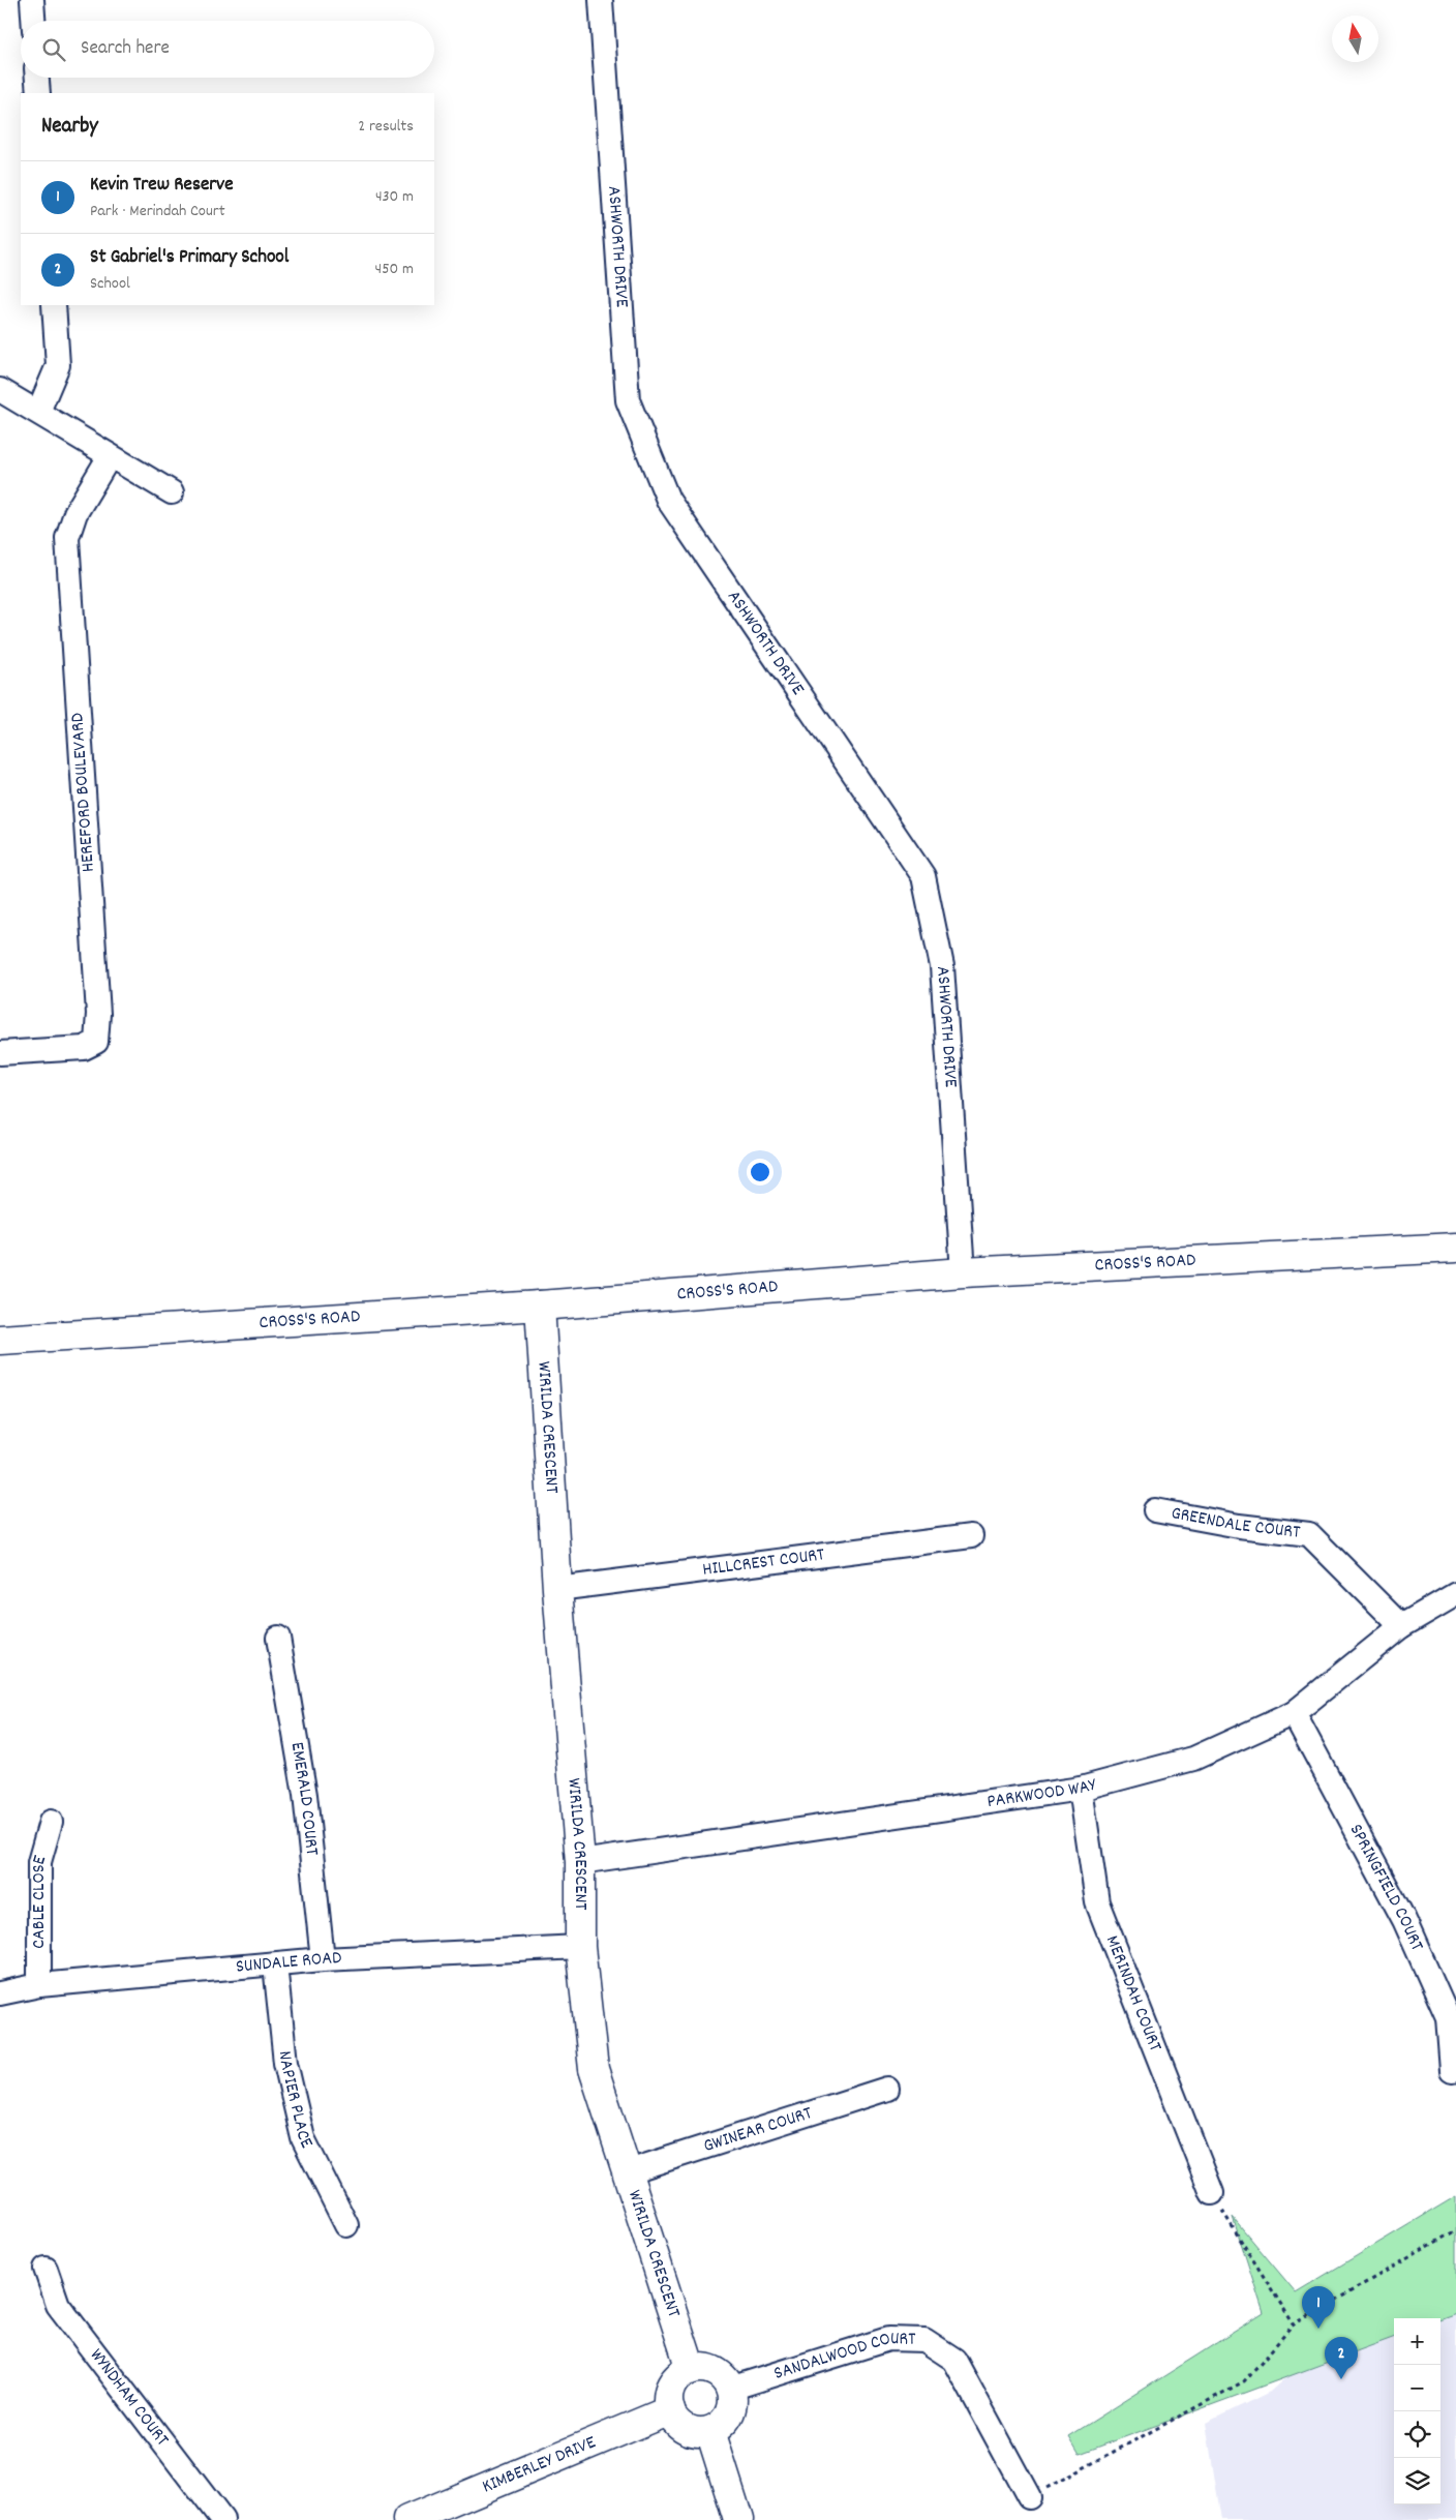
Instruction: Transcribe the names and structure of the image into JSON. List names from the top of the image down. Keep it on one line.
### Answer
{"streets":{"street":["ASHWORTH DRIVE","HEREFORD BOULEVARD","CROSS'S ROAD","WIRILDA CRESCENT","GREENDALE COURT","HILLCREST COURT","PARKWOOD WAY","EMERALD COURT","SPRINGFIELD COURT","CABLE CLOSE","SUNDALE ROAD","MERINDAH COURT","NAPIER PLACE","GWINEAR COURT","SANDALWOOD COURT","WYNDHAM COURT","KIMBERLEY DRIVE"]},"crossings":[["ASHWORTH DRIVE","CROSS'S ROAD"],["CROSS'S ROAD","WIRILDA CRESCENT"],["WIRILDA CRESCENT","HILLCREST COURT"],["WIRILDA CRESCENT","PARKWOOD WAY"],["WIRILDA CRESCENT","SUNDALE ROAD"],["WIRILDA CRESCENT","GWINEAR COURT"],["WIRILDA CRESCENT","SANDALWOOD COURT"],["WIRILDA CRESCENT","KIMBERLEY DRIVE"],["GREENDALE COURT","PARKWOOD WAY"],["PARKWOOD WAY","SPRINGFIELD COURT"],["PARKWOOD WAY","MERINDAH COURT"],["EMERALD COURT","SUNDALE ROAD"],["CABLE CLOSE","SUNDALE ROAD"],["SUNDALE ROAD","NAPIER PLACE"],["SANDALWOOD COURT","KIMBERLEY DRIVE"]],"north":"top","page":{"search":"Search here","heading":["Nearby","2 results"],"list":[{"mark":"1","name":"Kevin Trew Reserve","note":"Park · Merindah Court","value":"430 m"},{"mark":"2","name":"St Gabriel's Primary School","note":"School","value":"450 m"}],"pins":["1","2"],"map_buttons":["+","−"]}}
